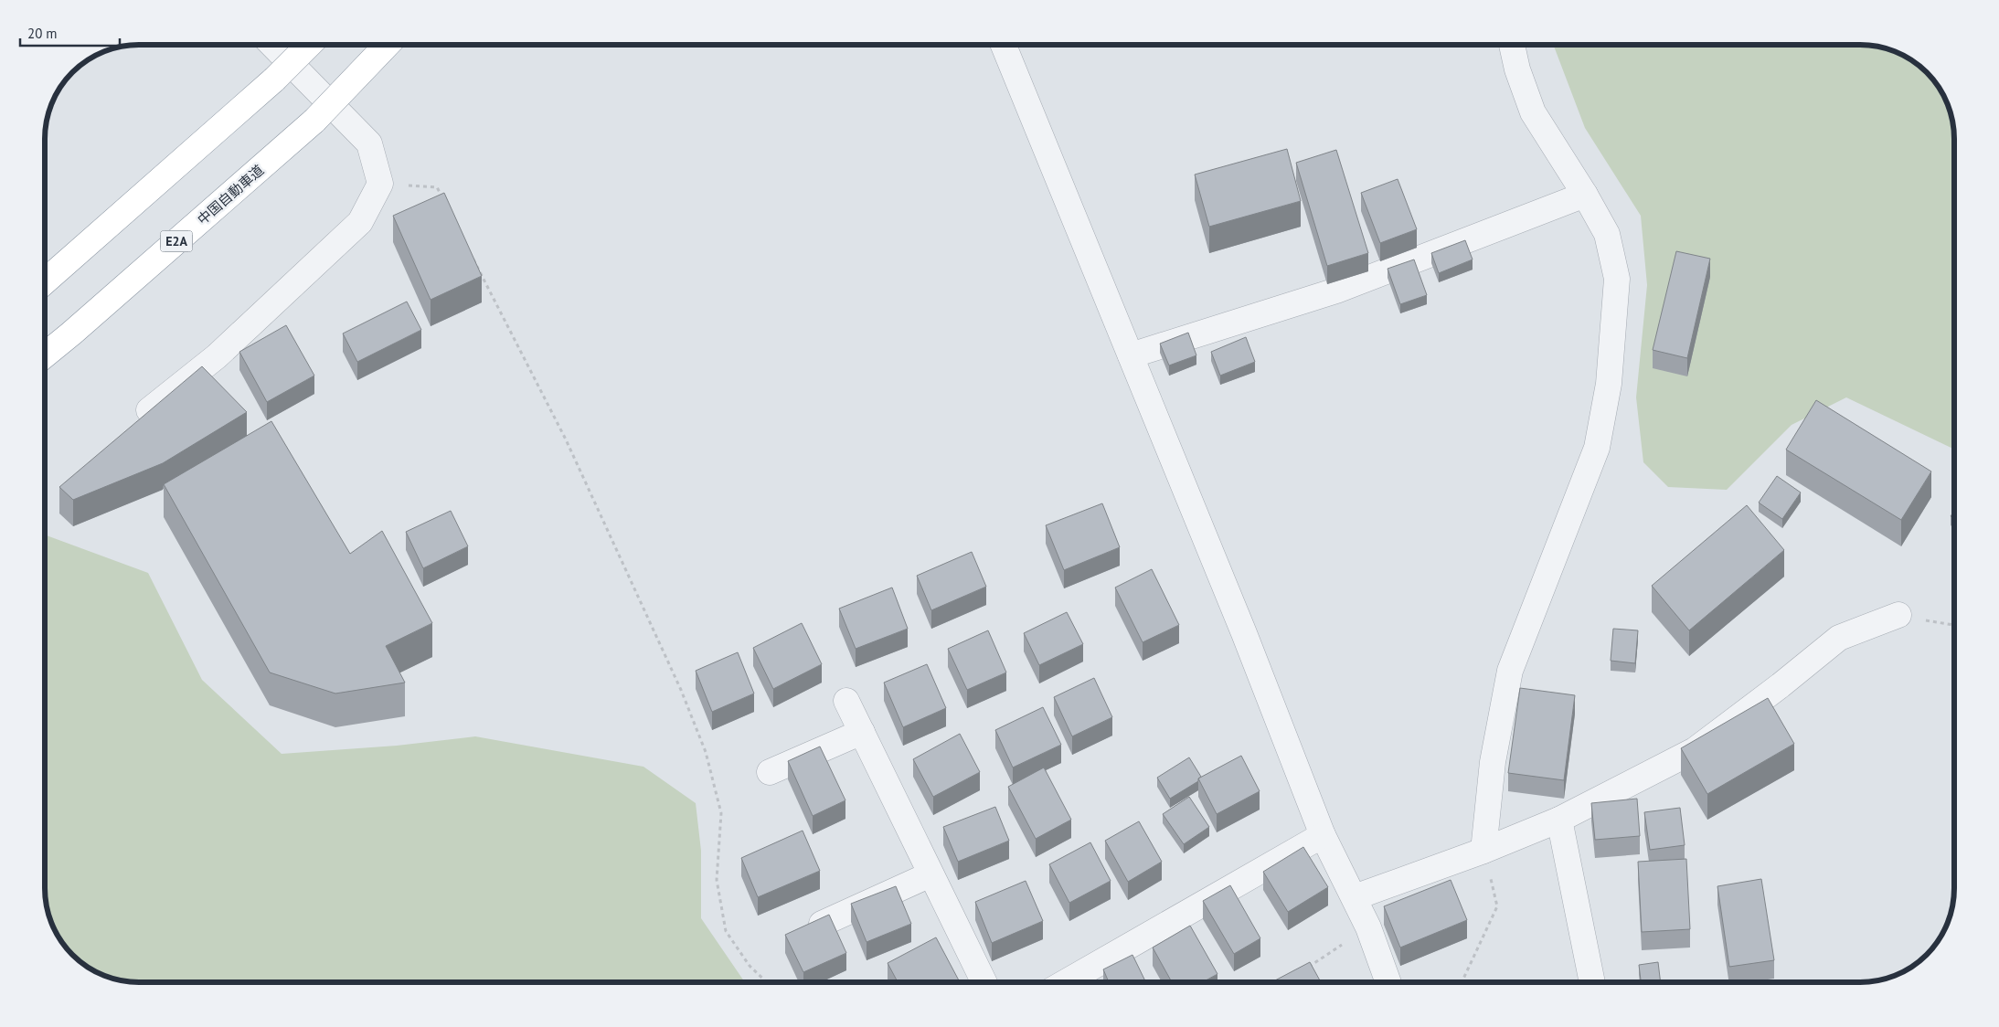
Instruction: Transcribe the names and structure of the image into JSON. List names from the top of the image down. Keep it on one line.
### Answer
{"streets":{"highway":["中国自動車道","E2A"]},"scale_bar":"20 m"}
